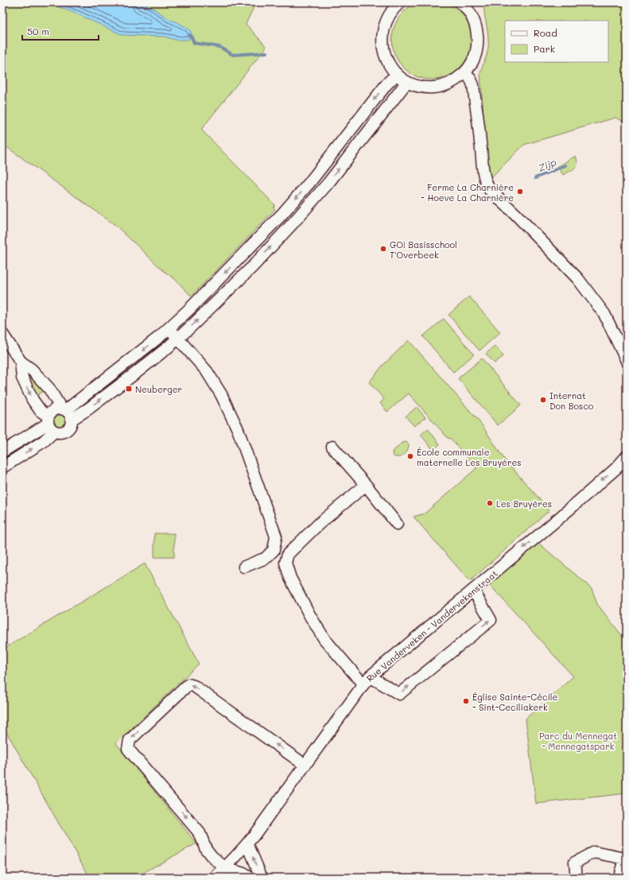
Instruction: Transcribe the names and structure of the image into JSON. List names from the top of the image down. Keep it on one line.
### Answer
{"streets":{"street":["Rue Vanderveken - Vandervekenstraat"]},"water":["Zijp"],"parks":["Parc du Mennegat - Mennegatspark"],"places":{"other":["Ferme La Charnière - Hoeve La Charnière","GO! Basisschool T'Overbeek","Internat Don Bosco","École communale maternelle Les Bruyères","Les Bruyères","Église Sainte-Cécile - Sint-Ceciliakerk"],"transit":["Neuberger"]},"legend":["Road","Park"],"scale_bar":"50 m"}
